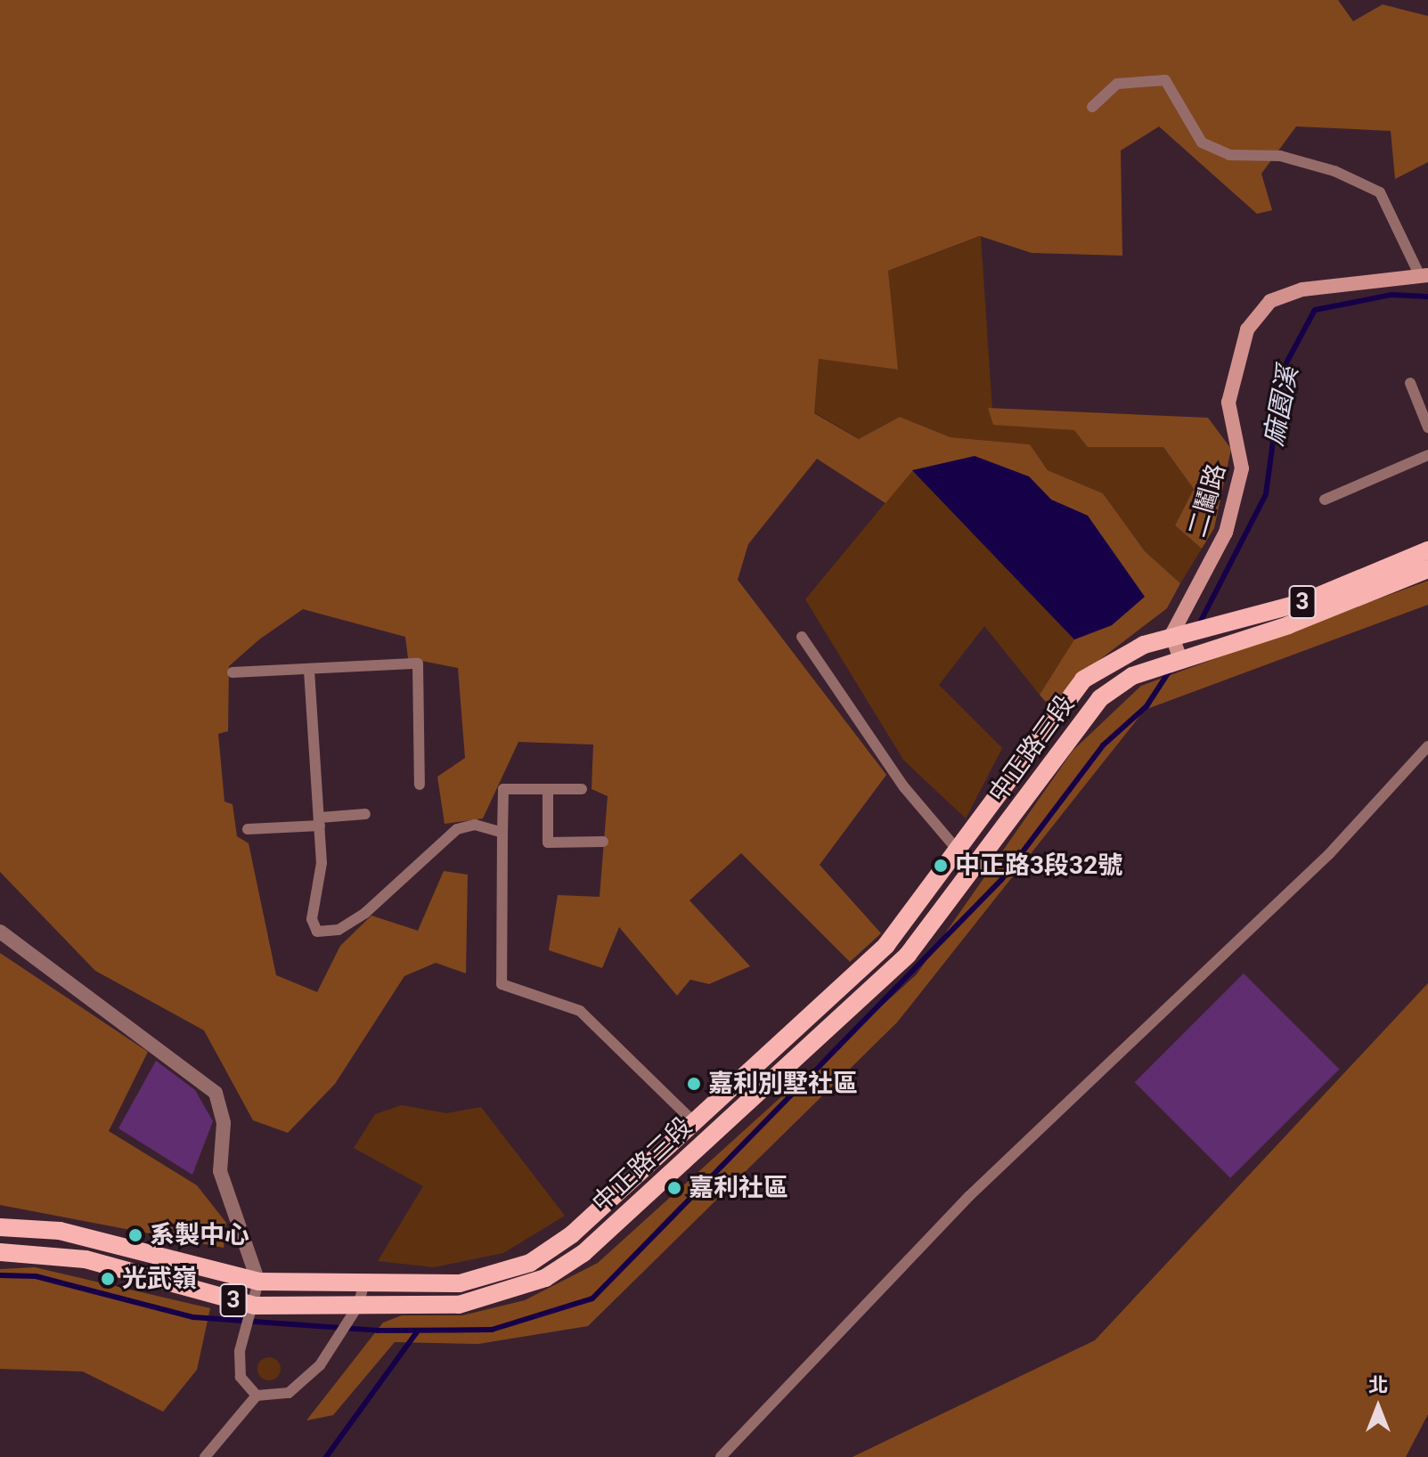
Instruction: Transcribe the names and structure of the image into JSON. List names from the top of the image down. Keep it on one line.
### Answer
{"streets":{"main road":["3","中正路三段"],"street":["二鬮路"]},"crossings":[["二鬮路","3"],["二鬮路","中正路三段"],["3","中正路三段"]],"water":["麻園溪"],"places":["中正路3段32號","嘉利別墅社區","嘉利社區","系製中心","光武嶺"],"north":"top"}
